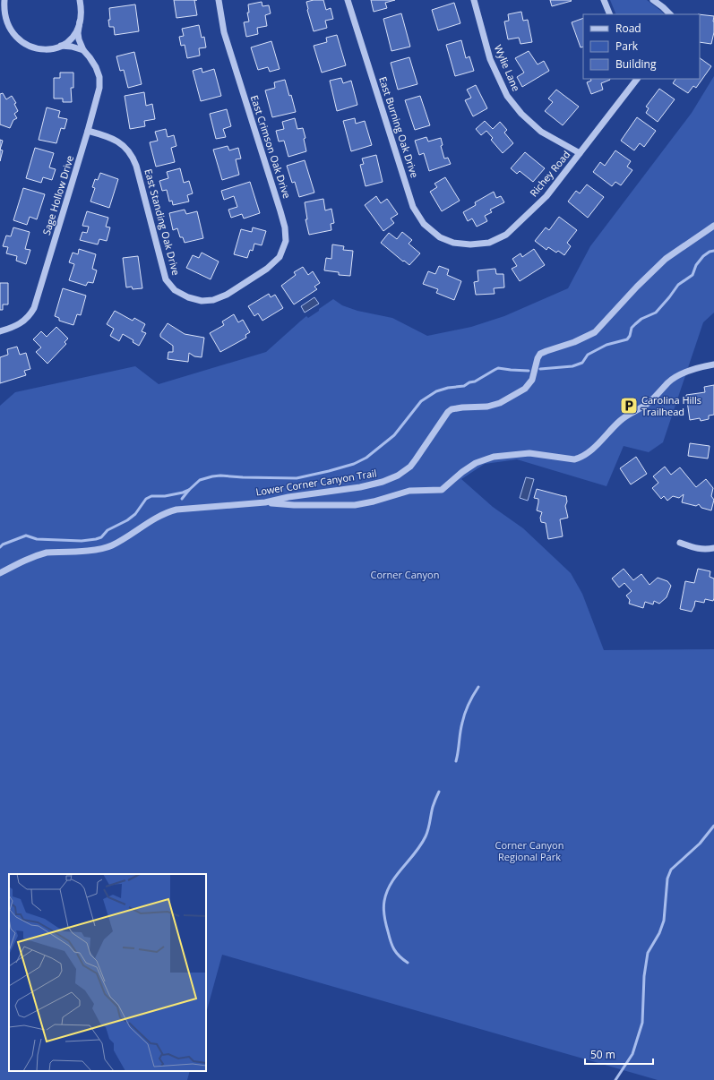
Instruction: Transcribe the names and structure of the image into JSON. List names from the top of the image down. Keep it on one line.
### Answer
{"streets":{"street":["Wylie Lane","East Burning Oak Drive","East Crimson Oak Drive","Richey Road","Sage Hollow Drive","East Standing Oak Drive","Lower Corner Canyon Trail"]},"crossings":[["Wylie Lane","Richey Road"],["East Burning Oak Drive","Richey Road"],["East Crimson Oak Drive","East Standing Oak Drive"],["Sage Hollow Drive","East Standing Oak Drive"]],"parks":["Corner Canyon","Corner Canyon Regional Park"],"places":{"parking":["Carolina Hills Trailhead"]},"legend":["Road","Park","Building"],"scale_bar":"50 m"}
